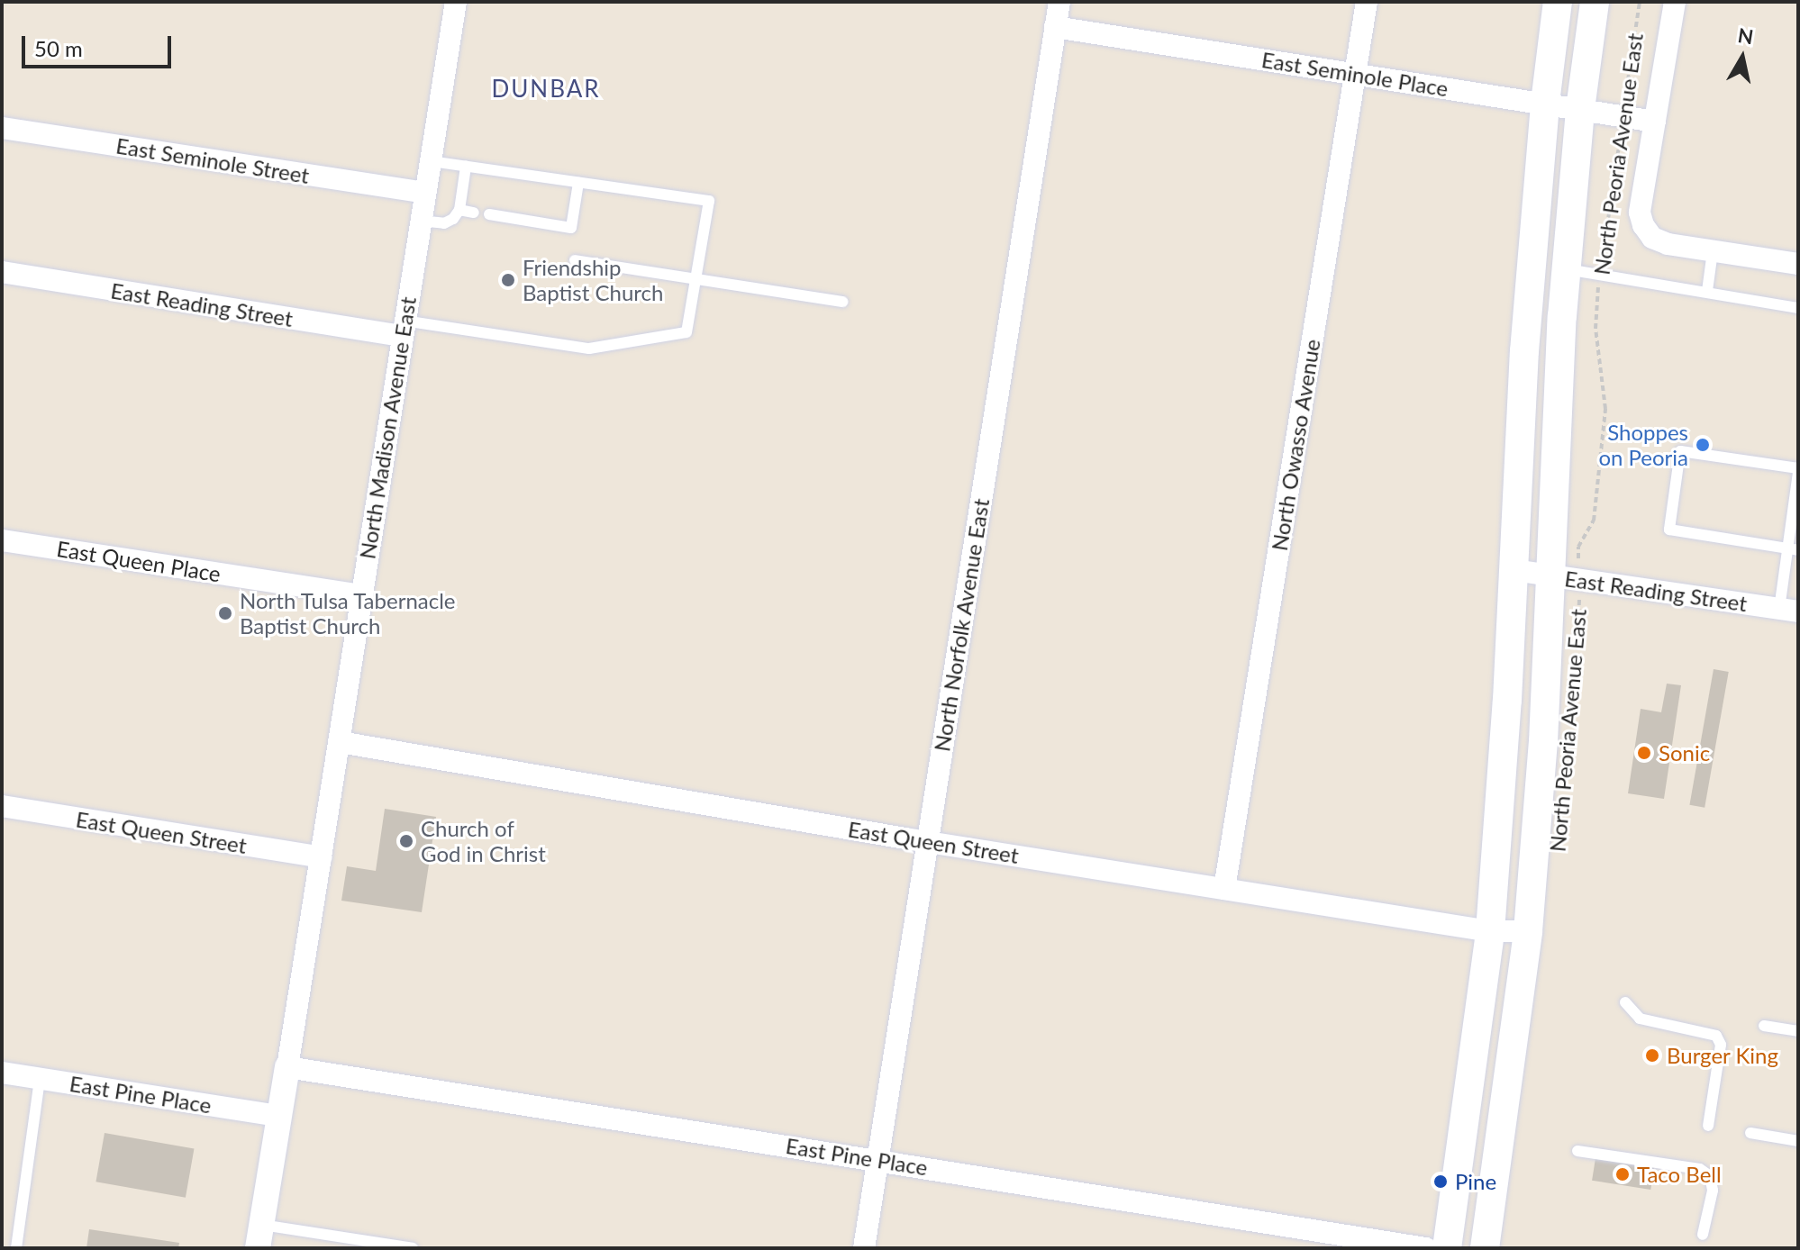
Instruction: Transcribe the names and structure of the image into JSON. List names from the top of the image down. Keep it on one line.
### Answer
{"streets":{"main road":["North Peoria Avenue East"],"street":["East Seminole Place","East Seminole Street","East Reading Street","North Madison Avenue East","North Owasso Avenue","East Queen Place","North Norfolk Avenue East","East Queen Street","East Pine Place"]},"crossings":[["East Seminole Place","North Peoria Avenue East"],["East Seminole Place","North Owasso Avenue"],["East Seminole Place","North Norfolk Avenue East"],["North Peoria Avenue East","East Reading Street"],["North Peoria Avenue East","East Queen Street"],["East Seminole Street","North Madison Avenue East"],["East Reading Street","North Madison Avenue East"],["North Madison Avenue East","East Queen Place"],["North Madison Avenue East","East Queen Street"],["North Madison Avenue East","East Pine Place"],["North Owasso Avenue","East Queen Street"],["North Norfolk Avenue East","East Queen Street"],["North Norfolk Avenue East","East Pine Place"]],"districts":["DUNBAR"],"places":["Friendship Baptist Church","Shoppes on Peoria","North Tulsa Tabernacle Baptist Church","Sonic","Church of God in Christ","Burger King","Taco Bell","Pine"],"scale_bar":"50 m","north":"top"}
